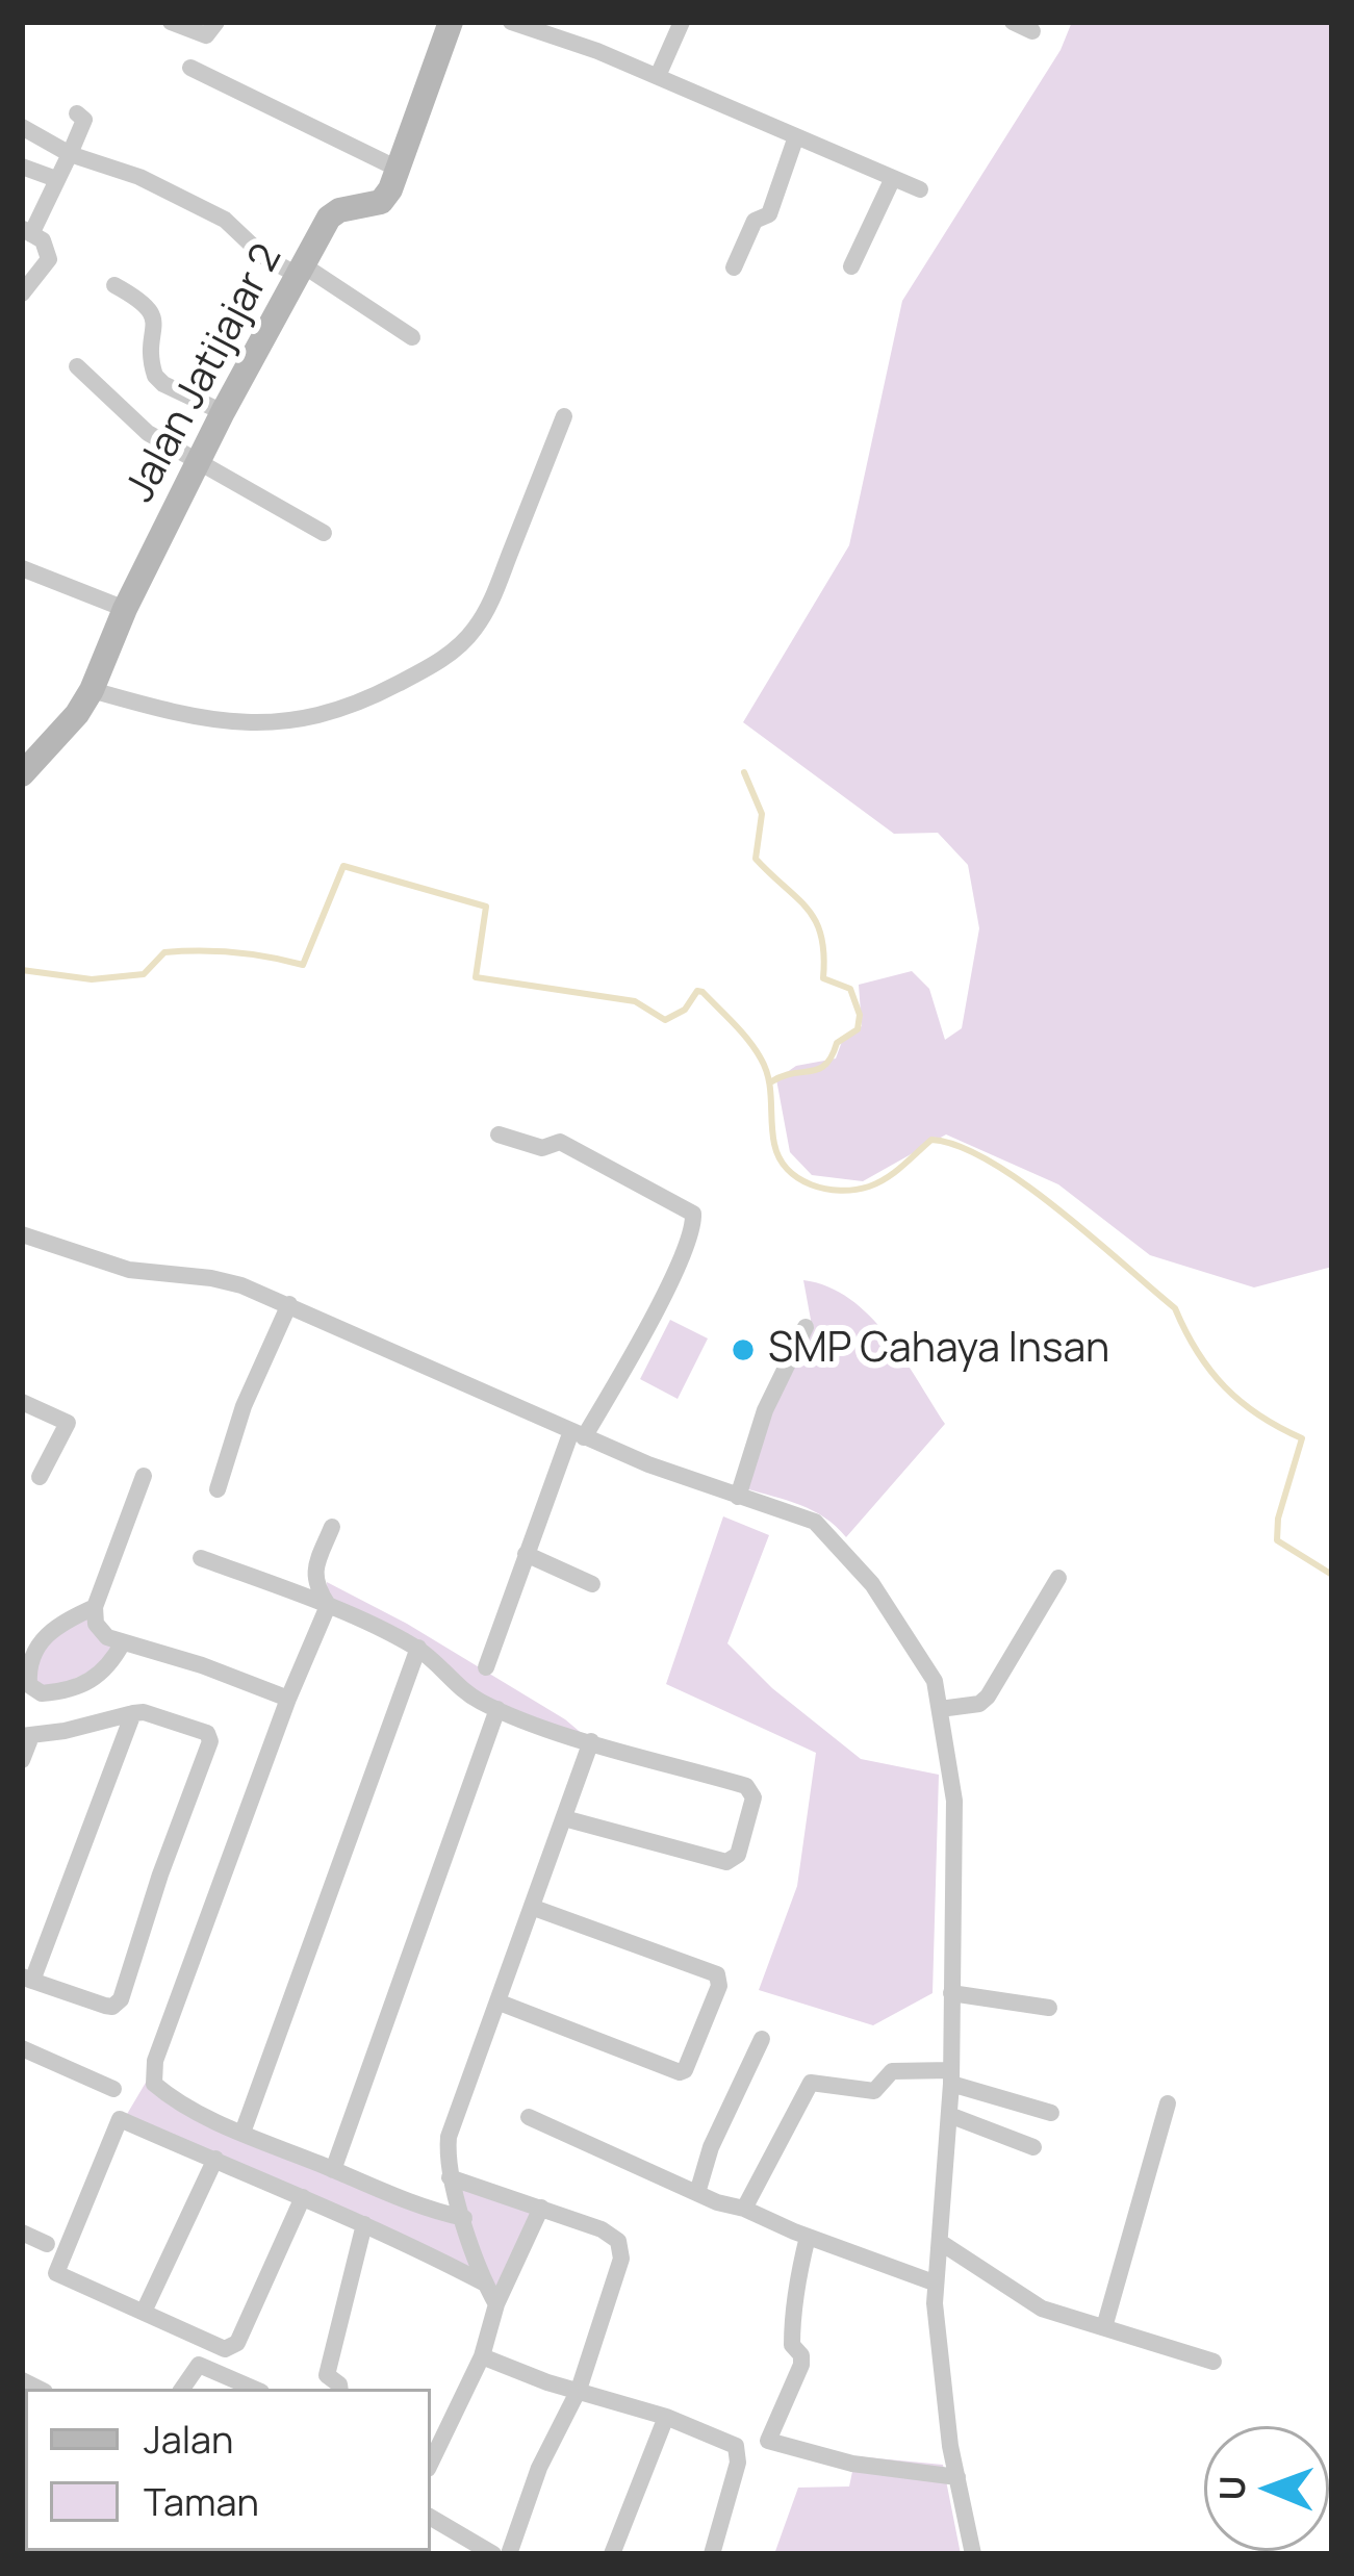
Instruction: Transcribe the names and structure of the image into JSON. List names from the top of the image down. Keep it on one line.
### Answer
{"streets":{"street":["Jalan Jatijajar 2"]},"places":["SMP Cahaya Insan"],"legend":["Jalan","Taman"],"north":"left"}
